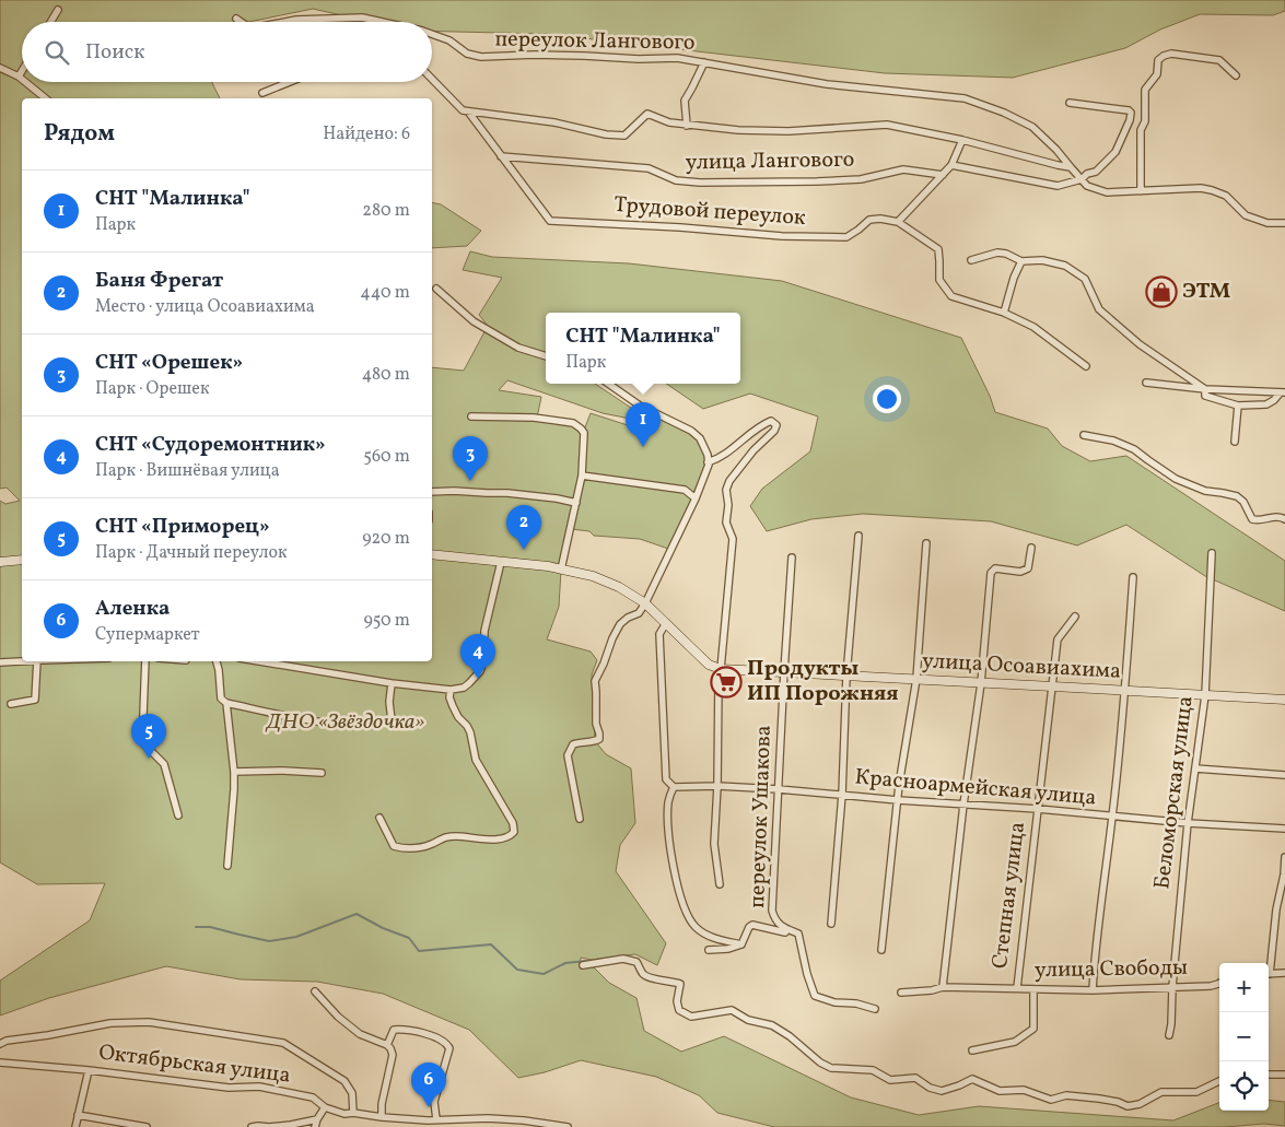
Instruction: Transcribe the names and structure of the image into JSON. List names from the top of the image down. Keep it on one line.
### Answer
{"streets":{"street":["переулок Лангового","улица Лангового","Трудовой переулок","улица Осоавиахима","Красноармейская улица","Беломорская улица","переулок Ушакова","Степная улица","улица Свободы","Октябрьская улица"]},"crossings":[["улица Лангового","Трудовой переулок"],["улица Осоавиахима","Беломорская улица"],["улица Осоавиахима","переулок Ушакова"],["улица Осоавиахима","Степная улица"],["Красноармейская улица","Беломорская улица"],["Красноармейская улица","переулок Ушакова"],["Красноармейская улица","Степная улица"],["Беломорская улица","улица Свободы"],["Степная улица","улица Свободы"]],"parks":["ДНО «Звёздочка»"],"places":{"shop":["ЭТМ"],"supermarket":["Продукты ИП Порожняя"]},"page":{"search":"Поиск","heading":["Рядом","Найдено: 6"],"list":[{"mark":"1","name":"СНТ \"Малинка\"","note":"Парк","value":"280 m"},{"mark":"2","name":"Баня Фрегат","note":"Место · улица Осоавиахима","value":"440 m"},{"mark":"3","name":"СНТ «Орешек»","note":"Парк · Орешек","value":"480 m"},{"mark":"4","name":"СНТ «Судоремонтник»","note":"Парк · Вишнёвая улица","value":"560 m"},{"mark":"5","name":"СНТ «Приморец»","note":"Парк · Дачный переулок","value":"920 m"},{"mark":"6","name":"Аленка","note":"Супермаркет","value":"950 m"}],"popup":["СНТ \"Малинка\"","Парк"],"pins":["1","3","2","4","5","6"],"map_buttons":["+","−"]}}
